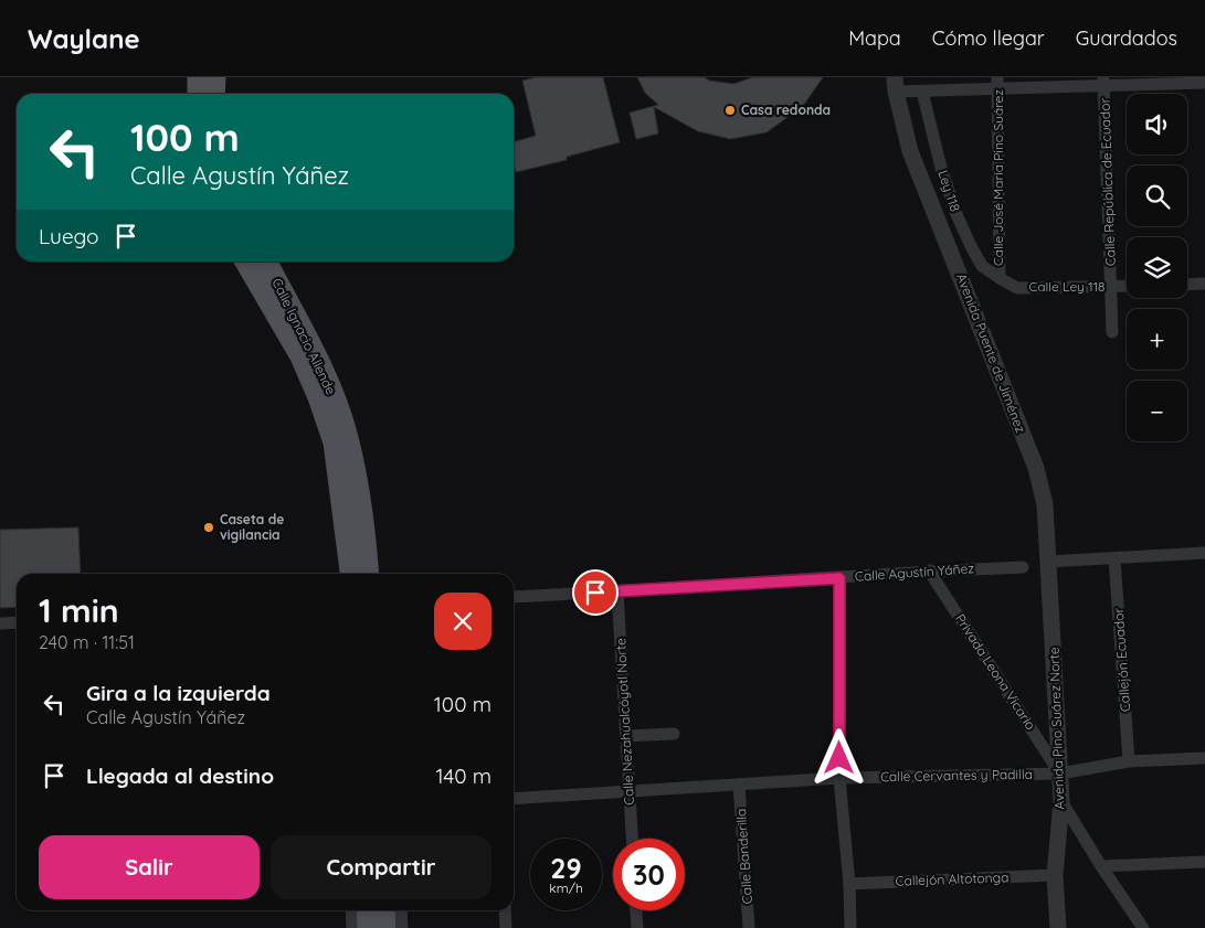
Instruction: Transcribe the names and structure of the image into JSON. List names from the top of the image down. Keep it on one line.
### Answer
{"streets":{"main road":["Calle Ignacio Allende"],"street":["Calle José María Pino Suárez","Calle República de Ecuador","Ley 118","Calle Ley 118","Avenida Puente de Jiménez","Calle Agustín Yáñez","Callejón Ecuador","Privada Leona Vicario","Calle Nezahualcóyotl Norte","Avenida Pino Suárez Norte","Calle Cervantes y Padilla","Calle Banderilla","Callejón Altotonga"]},"crossings":[["Calle José María Pino Suárez","Ley 118"],["Calle José María Pino Suárez","Calle Ley 118"],["Calle República de Ecuador","Calle Ley 118"],["Ley 118","Calle Ley 118"],["Avenida Puente de Jiménez","Avenida Pino Suárez Norte"],["Calle Agustín Yáñez","Privada Leona Vicario"],["Calle Agustín Yáñez","Calle Nezahualcóyotl Norte"],["Callejón Ecuador","Calle Cervantes y Padilla"],["Privada Leona Vicario","Avenida Pino Suárez Norte"],["Privada Leona Vicario","Calle Cervantes y Padilla"],["Calle Nezahualcóyotl Norte","Calle Cervantes y Padilla"],["Avenida Pino Suárez Norte","Calle Cervantes y Padilla"],["Avenida Pino Suárez Norte","Callejón Altotonga"],["Calle Cervantes y Padilla","Calle Banderilla"]],"places":["Casa redonda","Caseta de vigilancia"],"page":{"header":"Waylane","nav":["Mapa","Cómo llegar","Guardados"],"map_buttons":["+","−"],"turn":["100 m","Calle Agustín Yáñez"],"then":"Luego","heading":["1 min","240 m · 11:51"],"list":[{"name":"Gira a la izquierda","note":"Calle Agustín Yáñez","value":"100 m"},{"name":"Llegada al destino","value":"140 m"}],"buttons":["Salir","Compartir"],"speed":"29 km/h","limit":"30"}}
